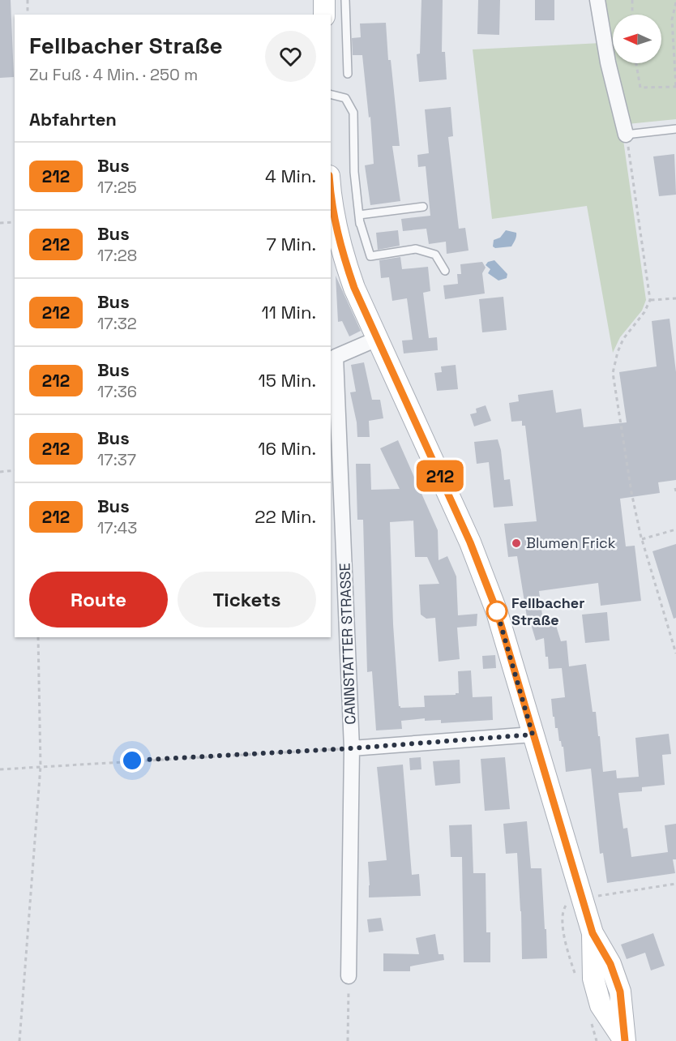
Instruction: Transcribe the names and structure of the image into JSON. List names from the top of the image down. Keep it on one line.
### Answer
{"streets":{"street":["CANNSTATTER STRASSE"]},"places":["Blumen Frick","Fellbacher Straße"],"lines":["bus line 212"],"north":"left","page":{"on_map":"212","heading":[["Fellbacher Straße","Zu Fuß · 4 Min. · 250 m"],"Abfahrten"],"list":[{"mark":"212","name":"Bus","note":"17:25","value":"4 Min."},{"mark":"212","name":"Bus","note":"17:28","value":"7 Min."},{"mark":"212","name":"Bus","note":"17:32","value":"11 Min."},{"mark":"212","name":"Bus","note":"17:36","value":"15 Min."},{"mark":"212","name":"Bus","note":"17:37","value":"16 Min."},{"mark":"212","name":"Bus","note":"17:43","value":"22 Min."}],"buttons":["Route","Tickets"]}}
